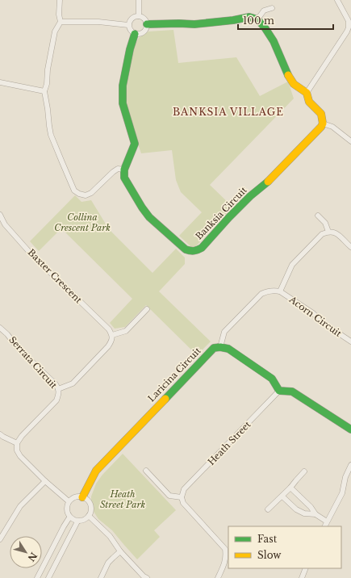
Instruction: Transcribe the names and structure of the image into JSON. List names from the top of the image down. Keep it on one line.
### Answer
{"streets":{"street":["Banksia Circuit","Baxter Crescent","Acorn Circuit","Serrata Circuit","Laricina Circuit","Heath Street"]},"crossings":[["Acorn Circuit","Laricina Circuit"]],"districts":["BANKSIA VILLAGE"],"parks":["Collina Crescent Park","Heath Street Park"],"legend":["Fast","Slow"],"scale_bar":"100 m","north":"bottom right"}
